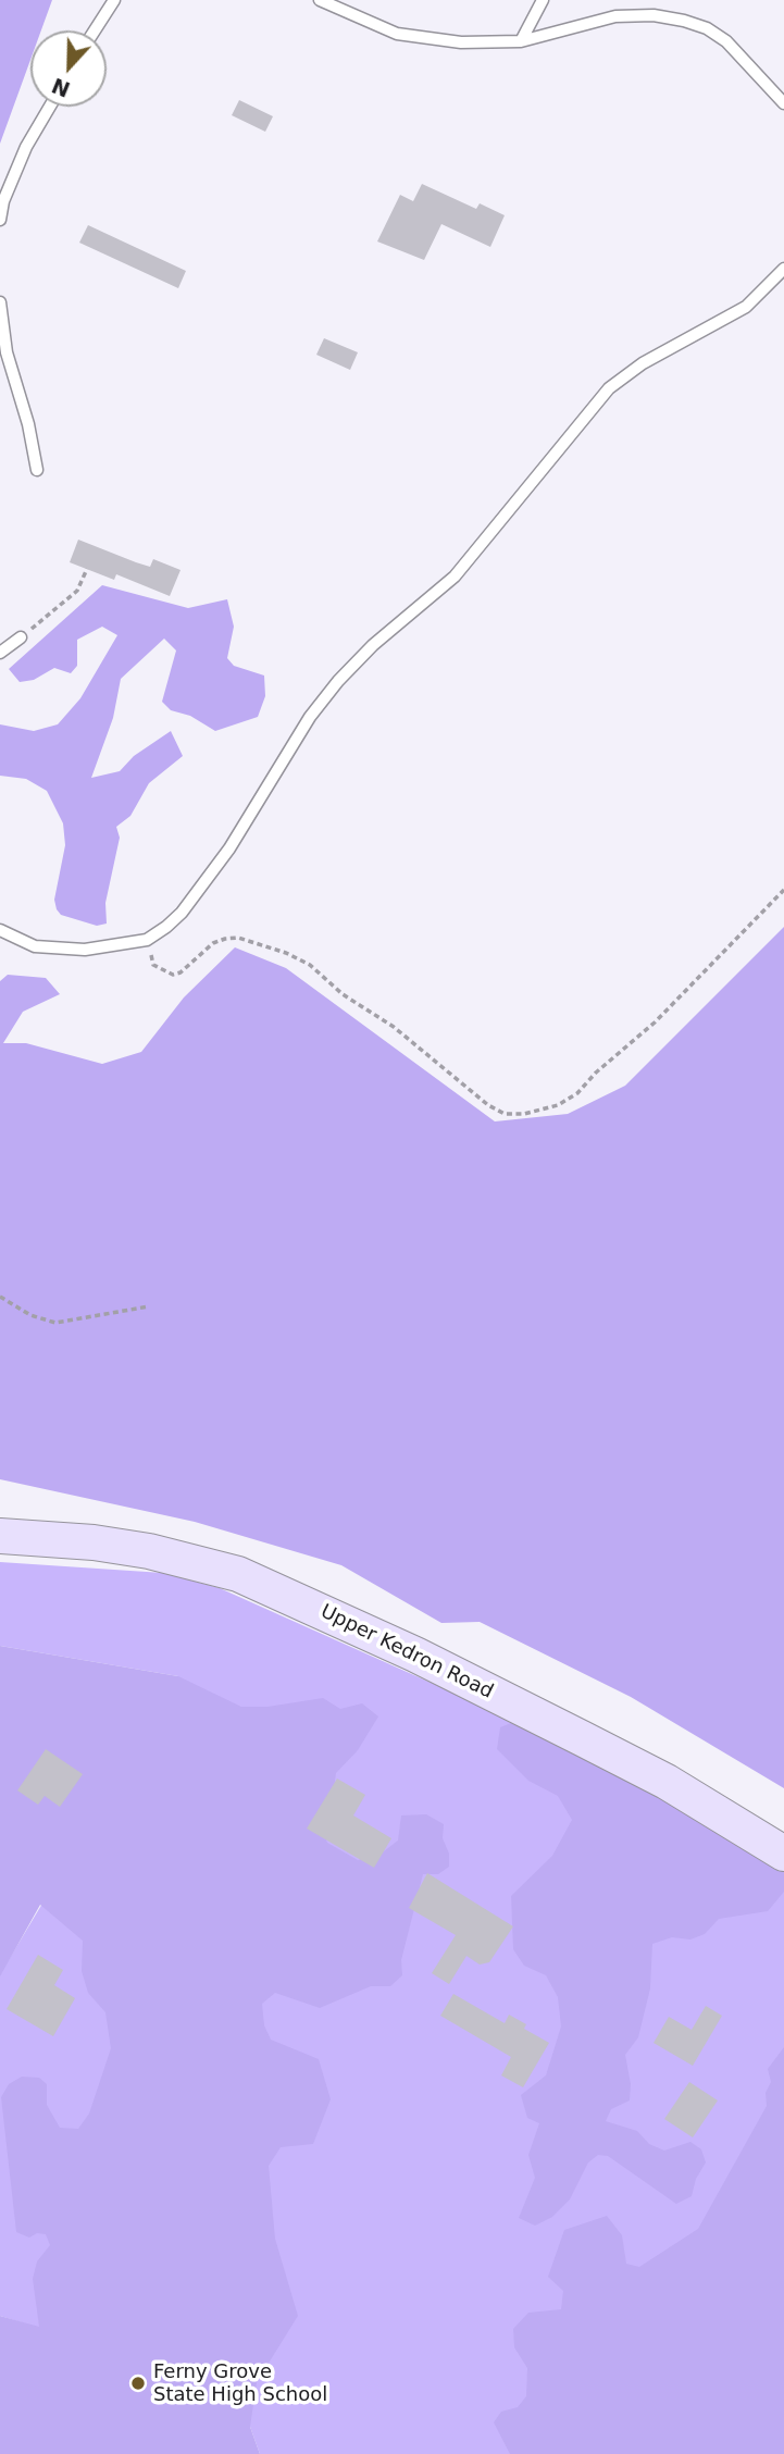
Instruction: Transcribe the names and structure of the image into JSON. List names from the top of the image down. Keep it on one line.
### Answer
{"streets":{"main road":["Upper Kedron Road"]},"places":["Ferny Grove State High School"],"north":"bottom"}
